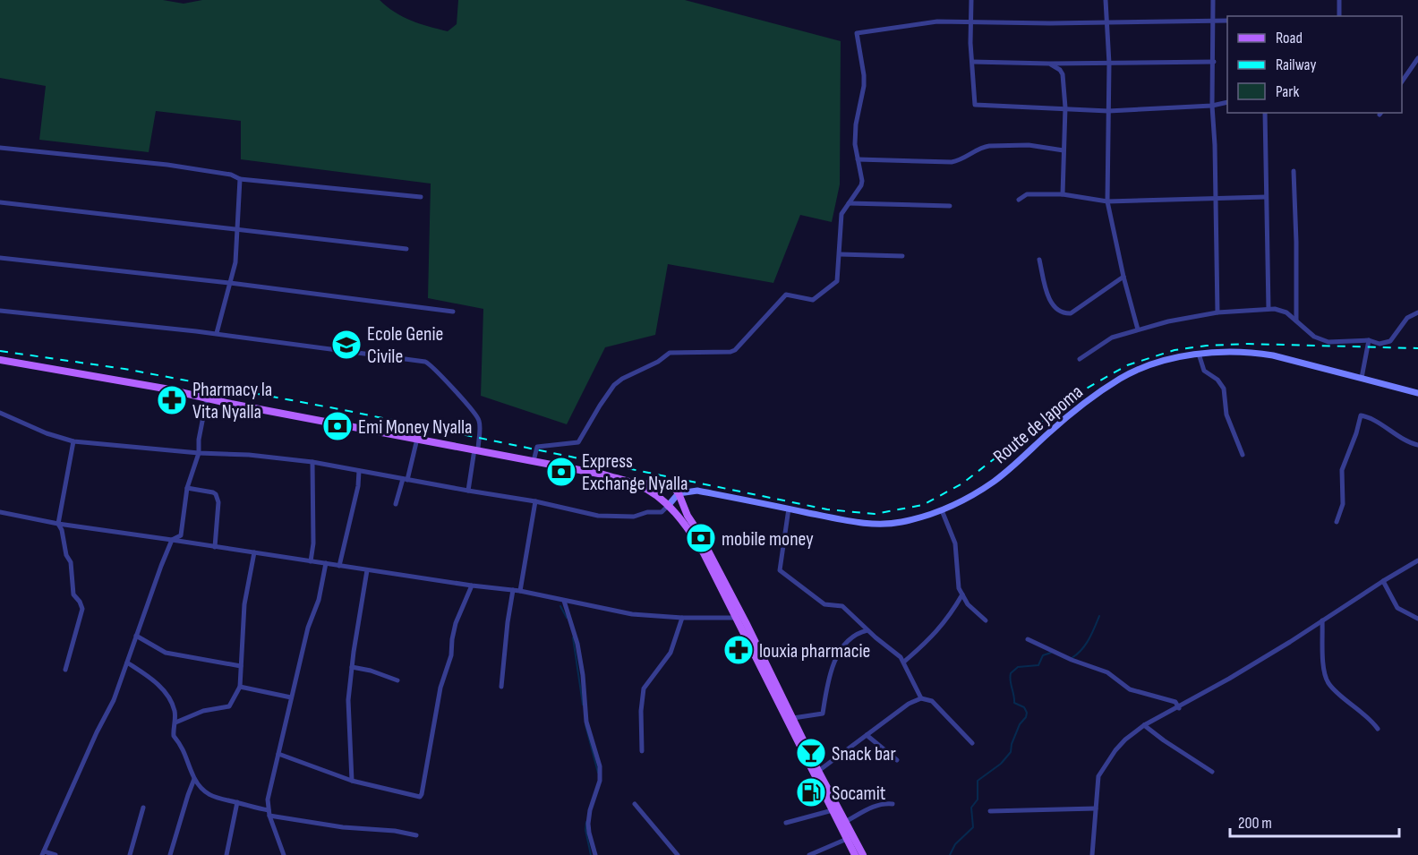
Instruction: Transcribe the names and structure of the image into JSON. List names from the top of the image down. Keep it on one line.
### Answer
{"streets":{"street":["Route de Japoma"]},"places":{"school or university":["Ecole Genie Civile"],"pharmacy":["Pharmacy la Vita Nyalla","louxia pharmacie"],"bank":["Emi Money Nyalla","Express Exchange Nyalla","mobile money"],"bar":["Snack bar"],"fuel station":["Socamit"]},"legend":["Road","Railway","Park"],"scale_bar":"200 m"}
